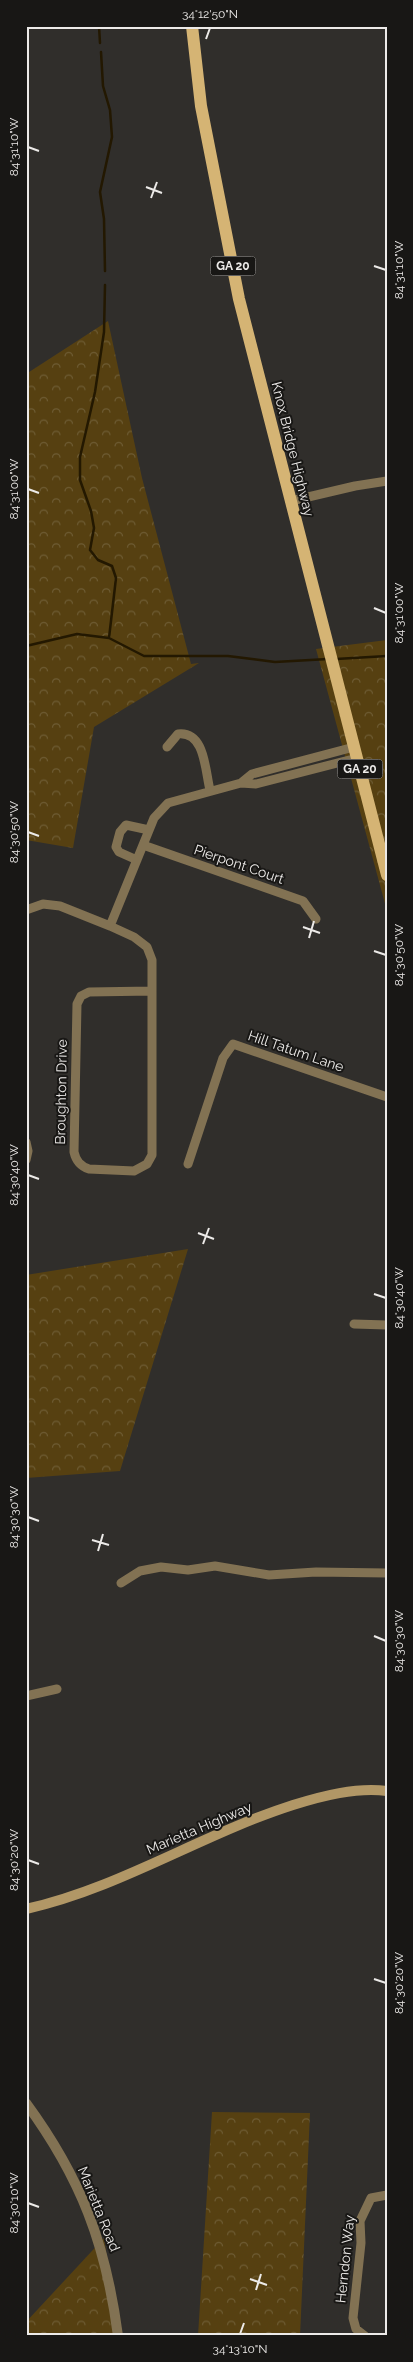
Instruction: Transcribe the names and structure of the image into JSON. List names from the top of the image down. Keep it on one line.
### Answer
{"streets":{"main road":["GA 20","Knox Bridge Highway","Marietta Highway"],"street":["Pierpont Court","Hill Tatum Lane","Broughton Drive","Marietta Road","Herndon Way"]},"coordinates":["34°12'50\"N","84°31'10\"W","84°31'00\"W","84°30'50\"W","84°30'40\"W","84°30'30\"W","84°30'20\"W","84°30'10\"W","34°13'10\"N"]}
